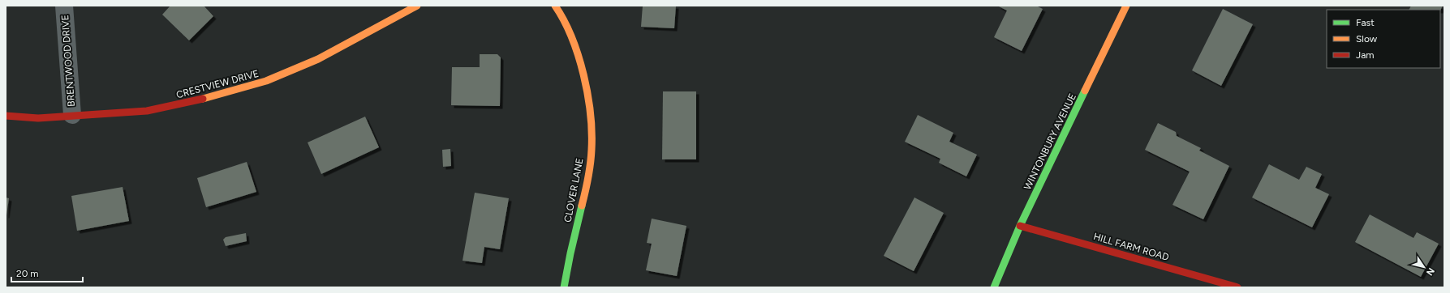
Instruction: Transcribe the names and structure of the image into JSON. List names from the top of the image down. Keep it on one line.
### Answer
{"streets":{"street":["BRENTWOOD DRIVE","CRESTVIEW DRIVE","WINTONBURY AVENUE","CLOVER LANE","HILL FARM ROAD"]},"crossings":[["BRENTWOOD DRIVE","CRESTVIEW DRIVE"],["WINTONBURY AVENUE","HILL FARM ROAD"]],"legend":["Fast","Slow","Jam"],"scale_bar":"20 m","north":"bottom right"}
